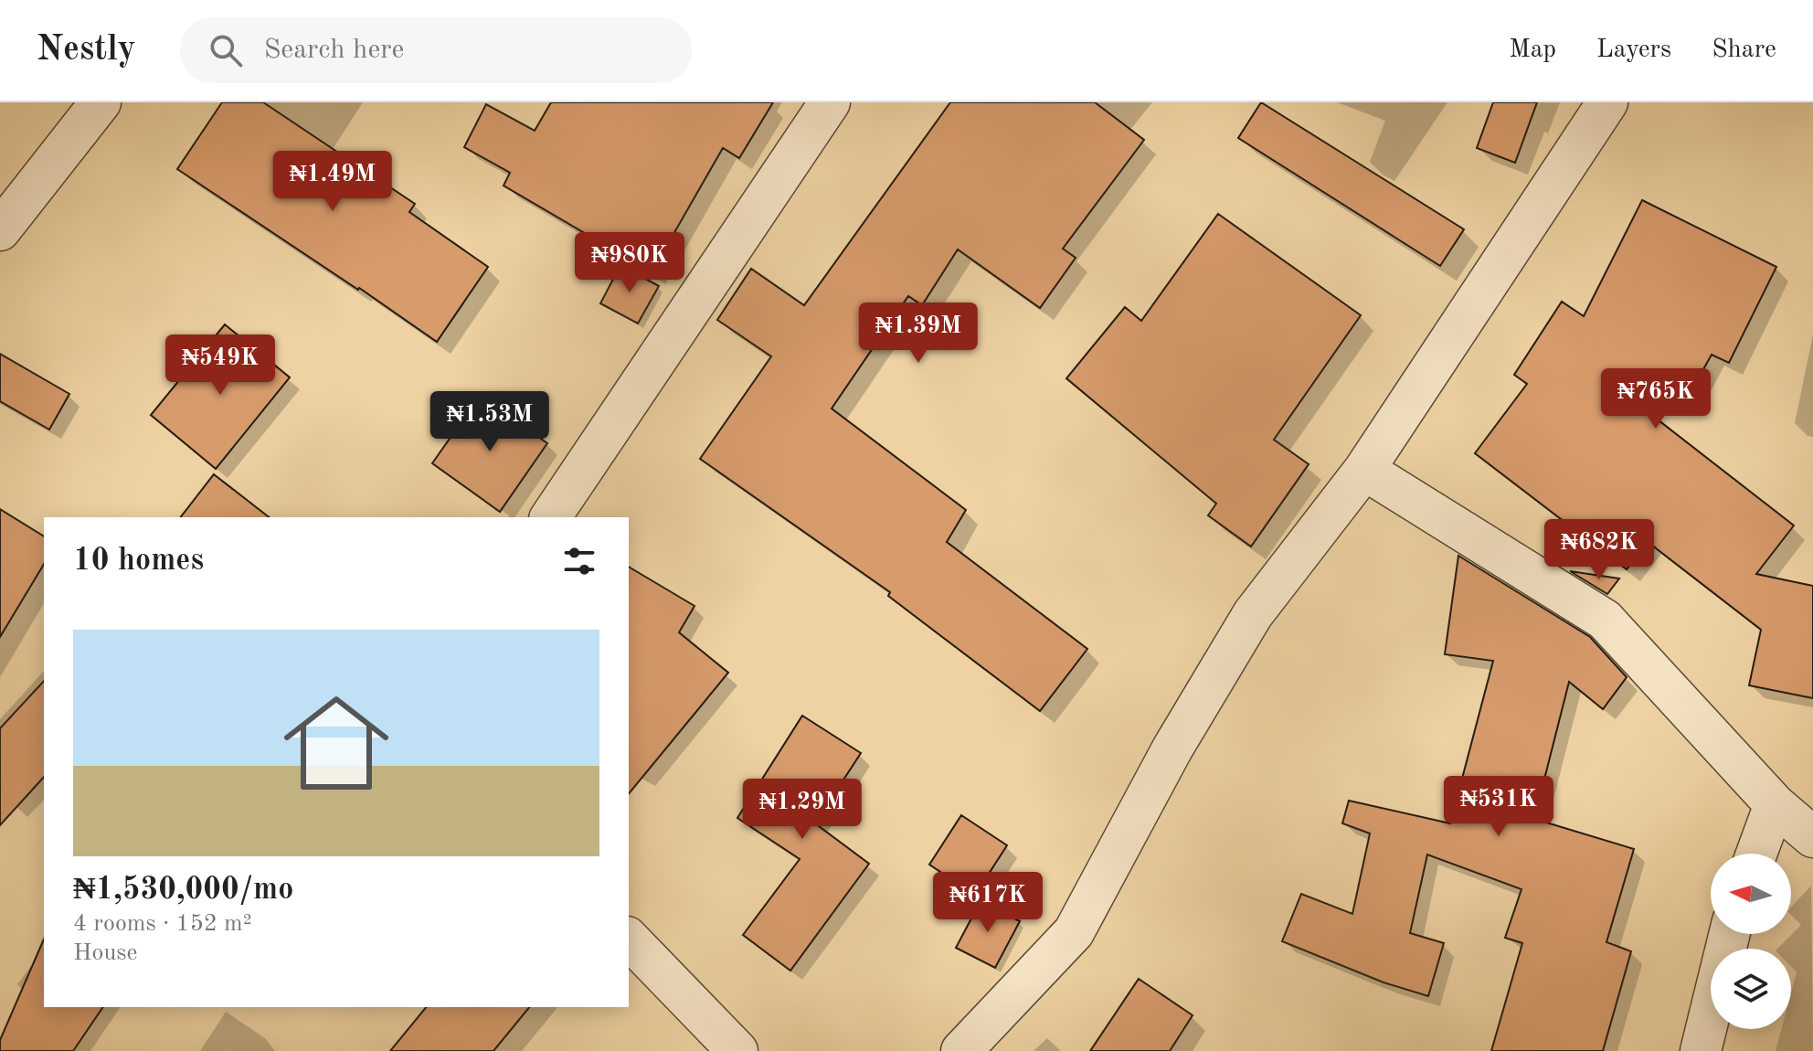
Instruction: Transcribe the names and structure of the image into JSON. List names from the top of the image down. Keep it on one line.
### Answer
{"north":"left","page":{"header":"Nestly","search":"Search here","nav":["Map","Layers","Share"],"price":["₦1.49M","₦980K","₦1.39M","₦549K","₦765K","₦1.53M","₦682K","₦531K","₦1.29M","₦617K"],"heading":"10 homes","list":[{"name":"₦1,530,000/mo","note":"4 rooms · 152 m² · House"}]}}
